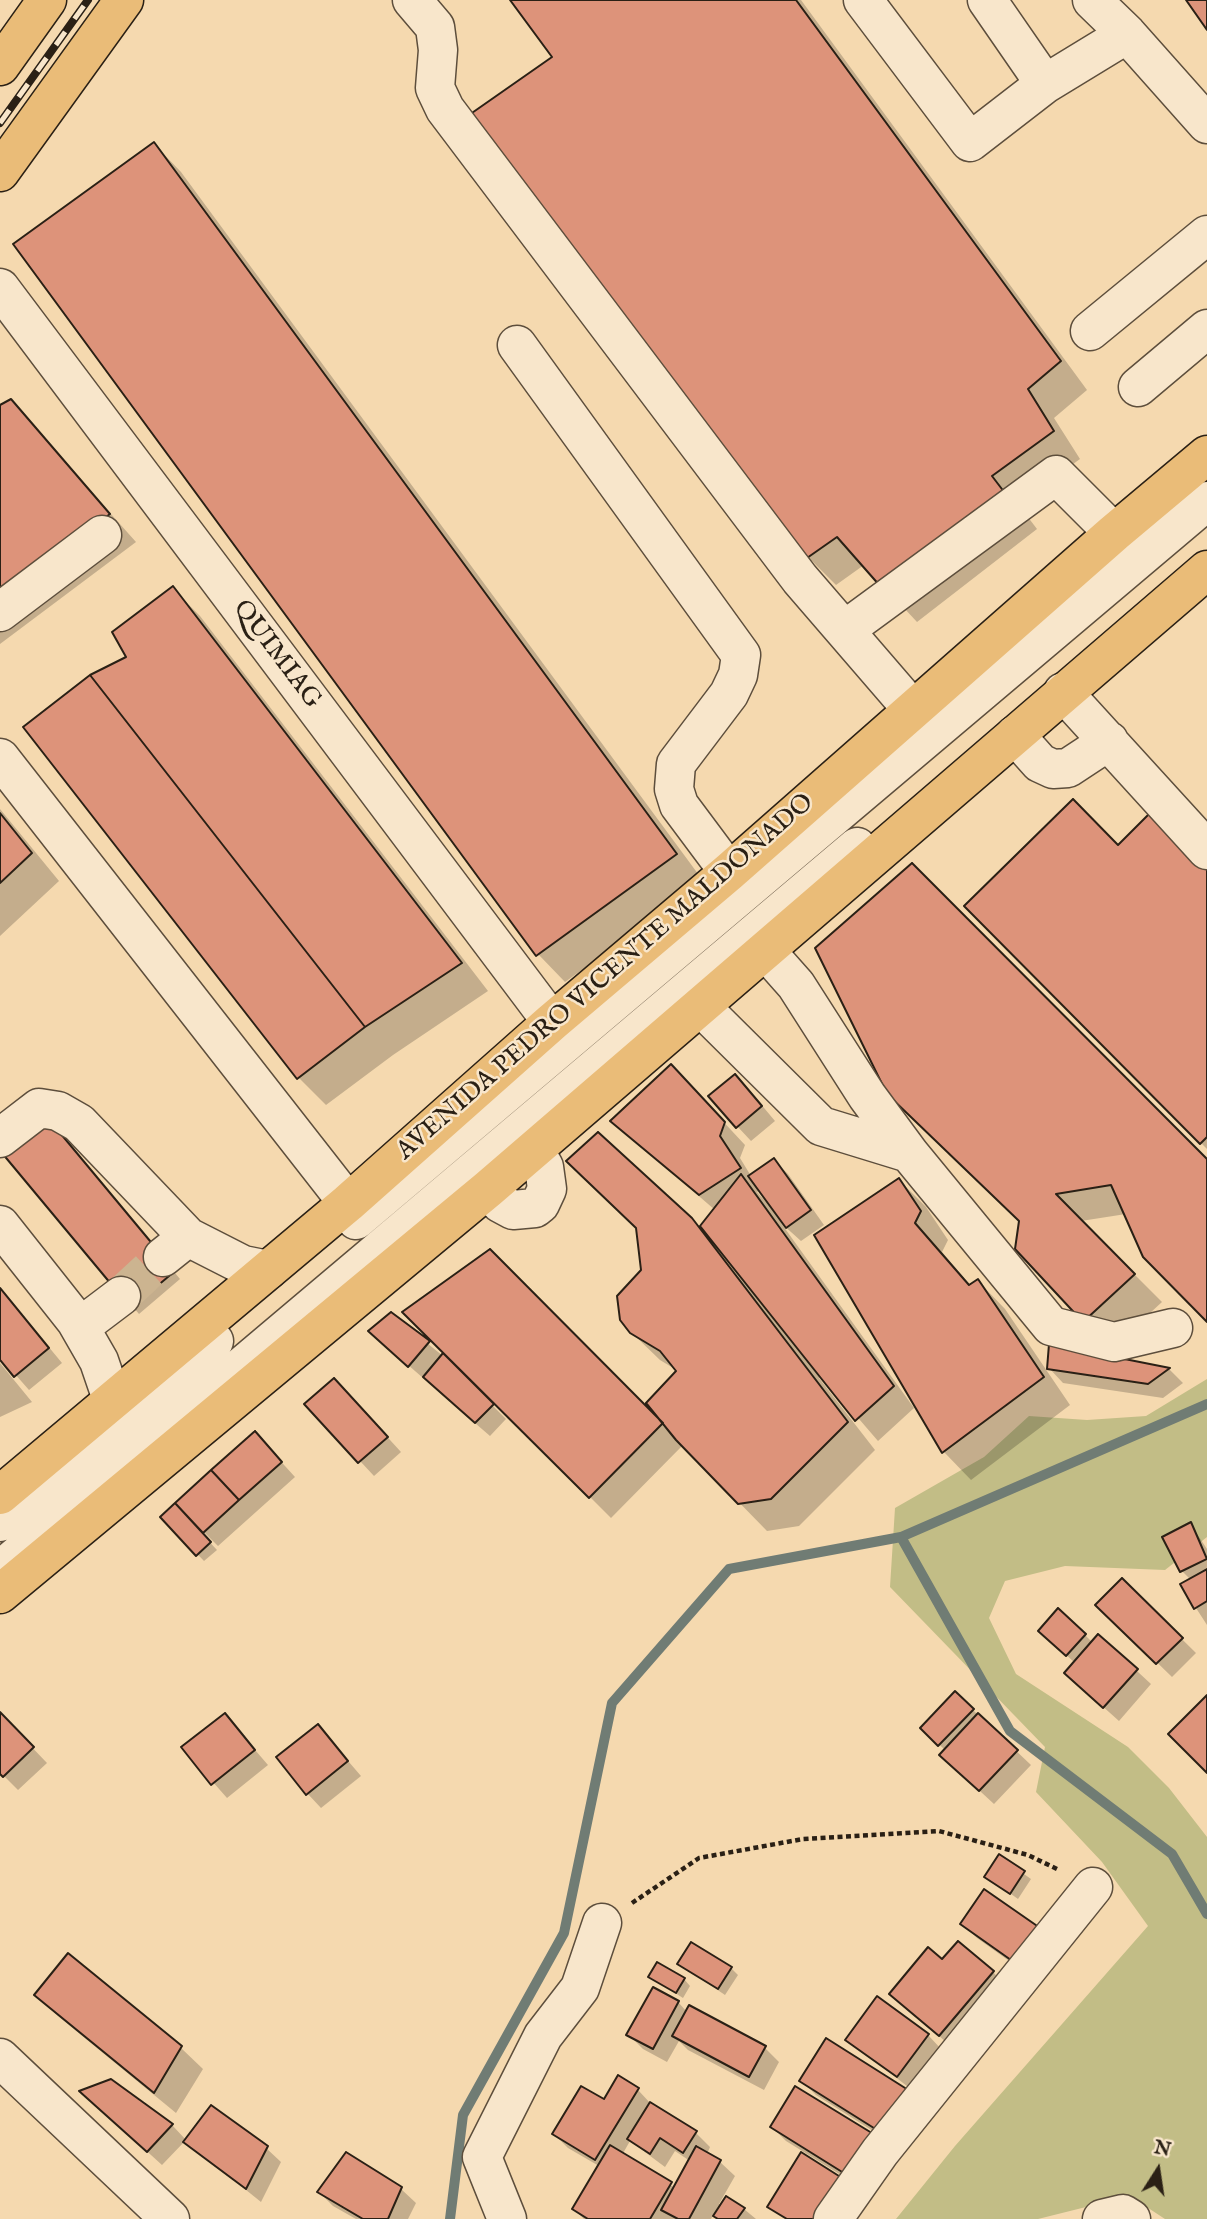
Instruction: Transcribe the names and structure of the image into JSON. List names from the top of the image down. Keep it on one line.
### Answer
{"streets":{"main road":["AVENIDA PEDRO VICENTE MALDONADO"],"street":["QUIMIAG"]},"crossings":[["QUIMIAG","AVENIDA PEDRO VICENTE MALDONADO"]],"north":"top"}
